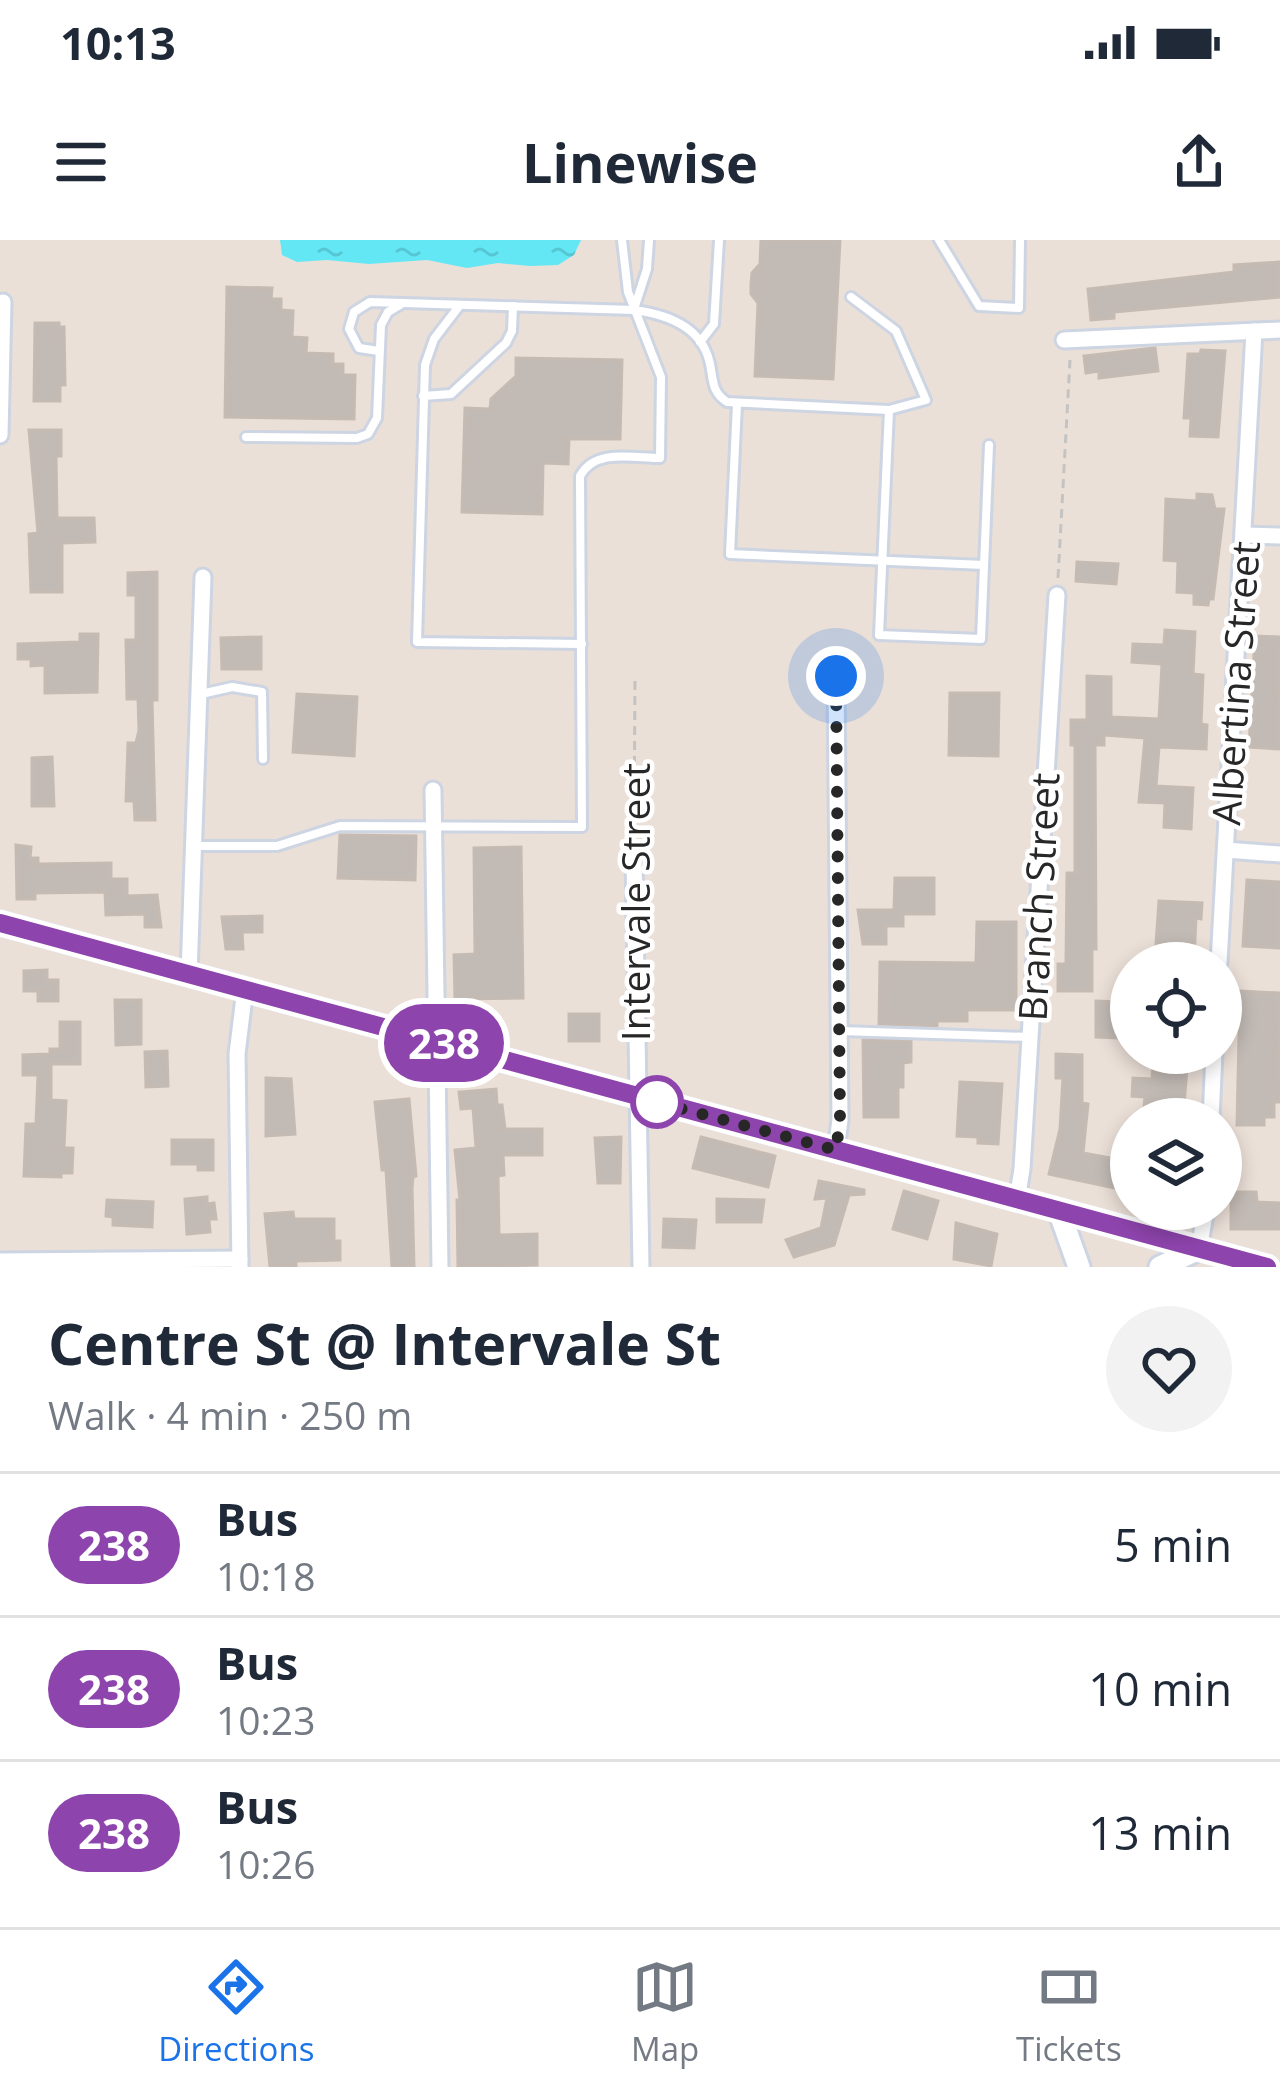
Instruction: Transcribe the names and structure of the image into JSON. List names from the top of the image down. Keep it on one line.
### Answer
{"streets":{"street":["Albertina Street","Branch Street","Intervale Street"]},"lines":["bus line 238"],"page":{"status":"10:13","header":"Linewise","on_map":"238","heading":["Centre St @ Intervale St","Walk · 4 min · 250 m"],"list":[{"mark":"238","name":"Bus","note":"10:18","value":"5 min"},{"mark":"238","name":"Bus","note":"10:23","value":"10 min"},{"mark":"238","name":"Bus","note":"10:26","value":"13 min"}],"tabs":["Directions","Map","Tickets"]}}
